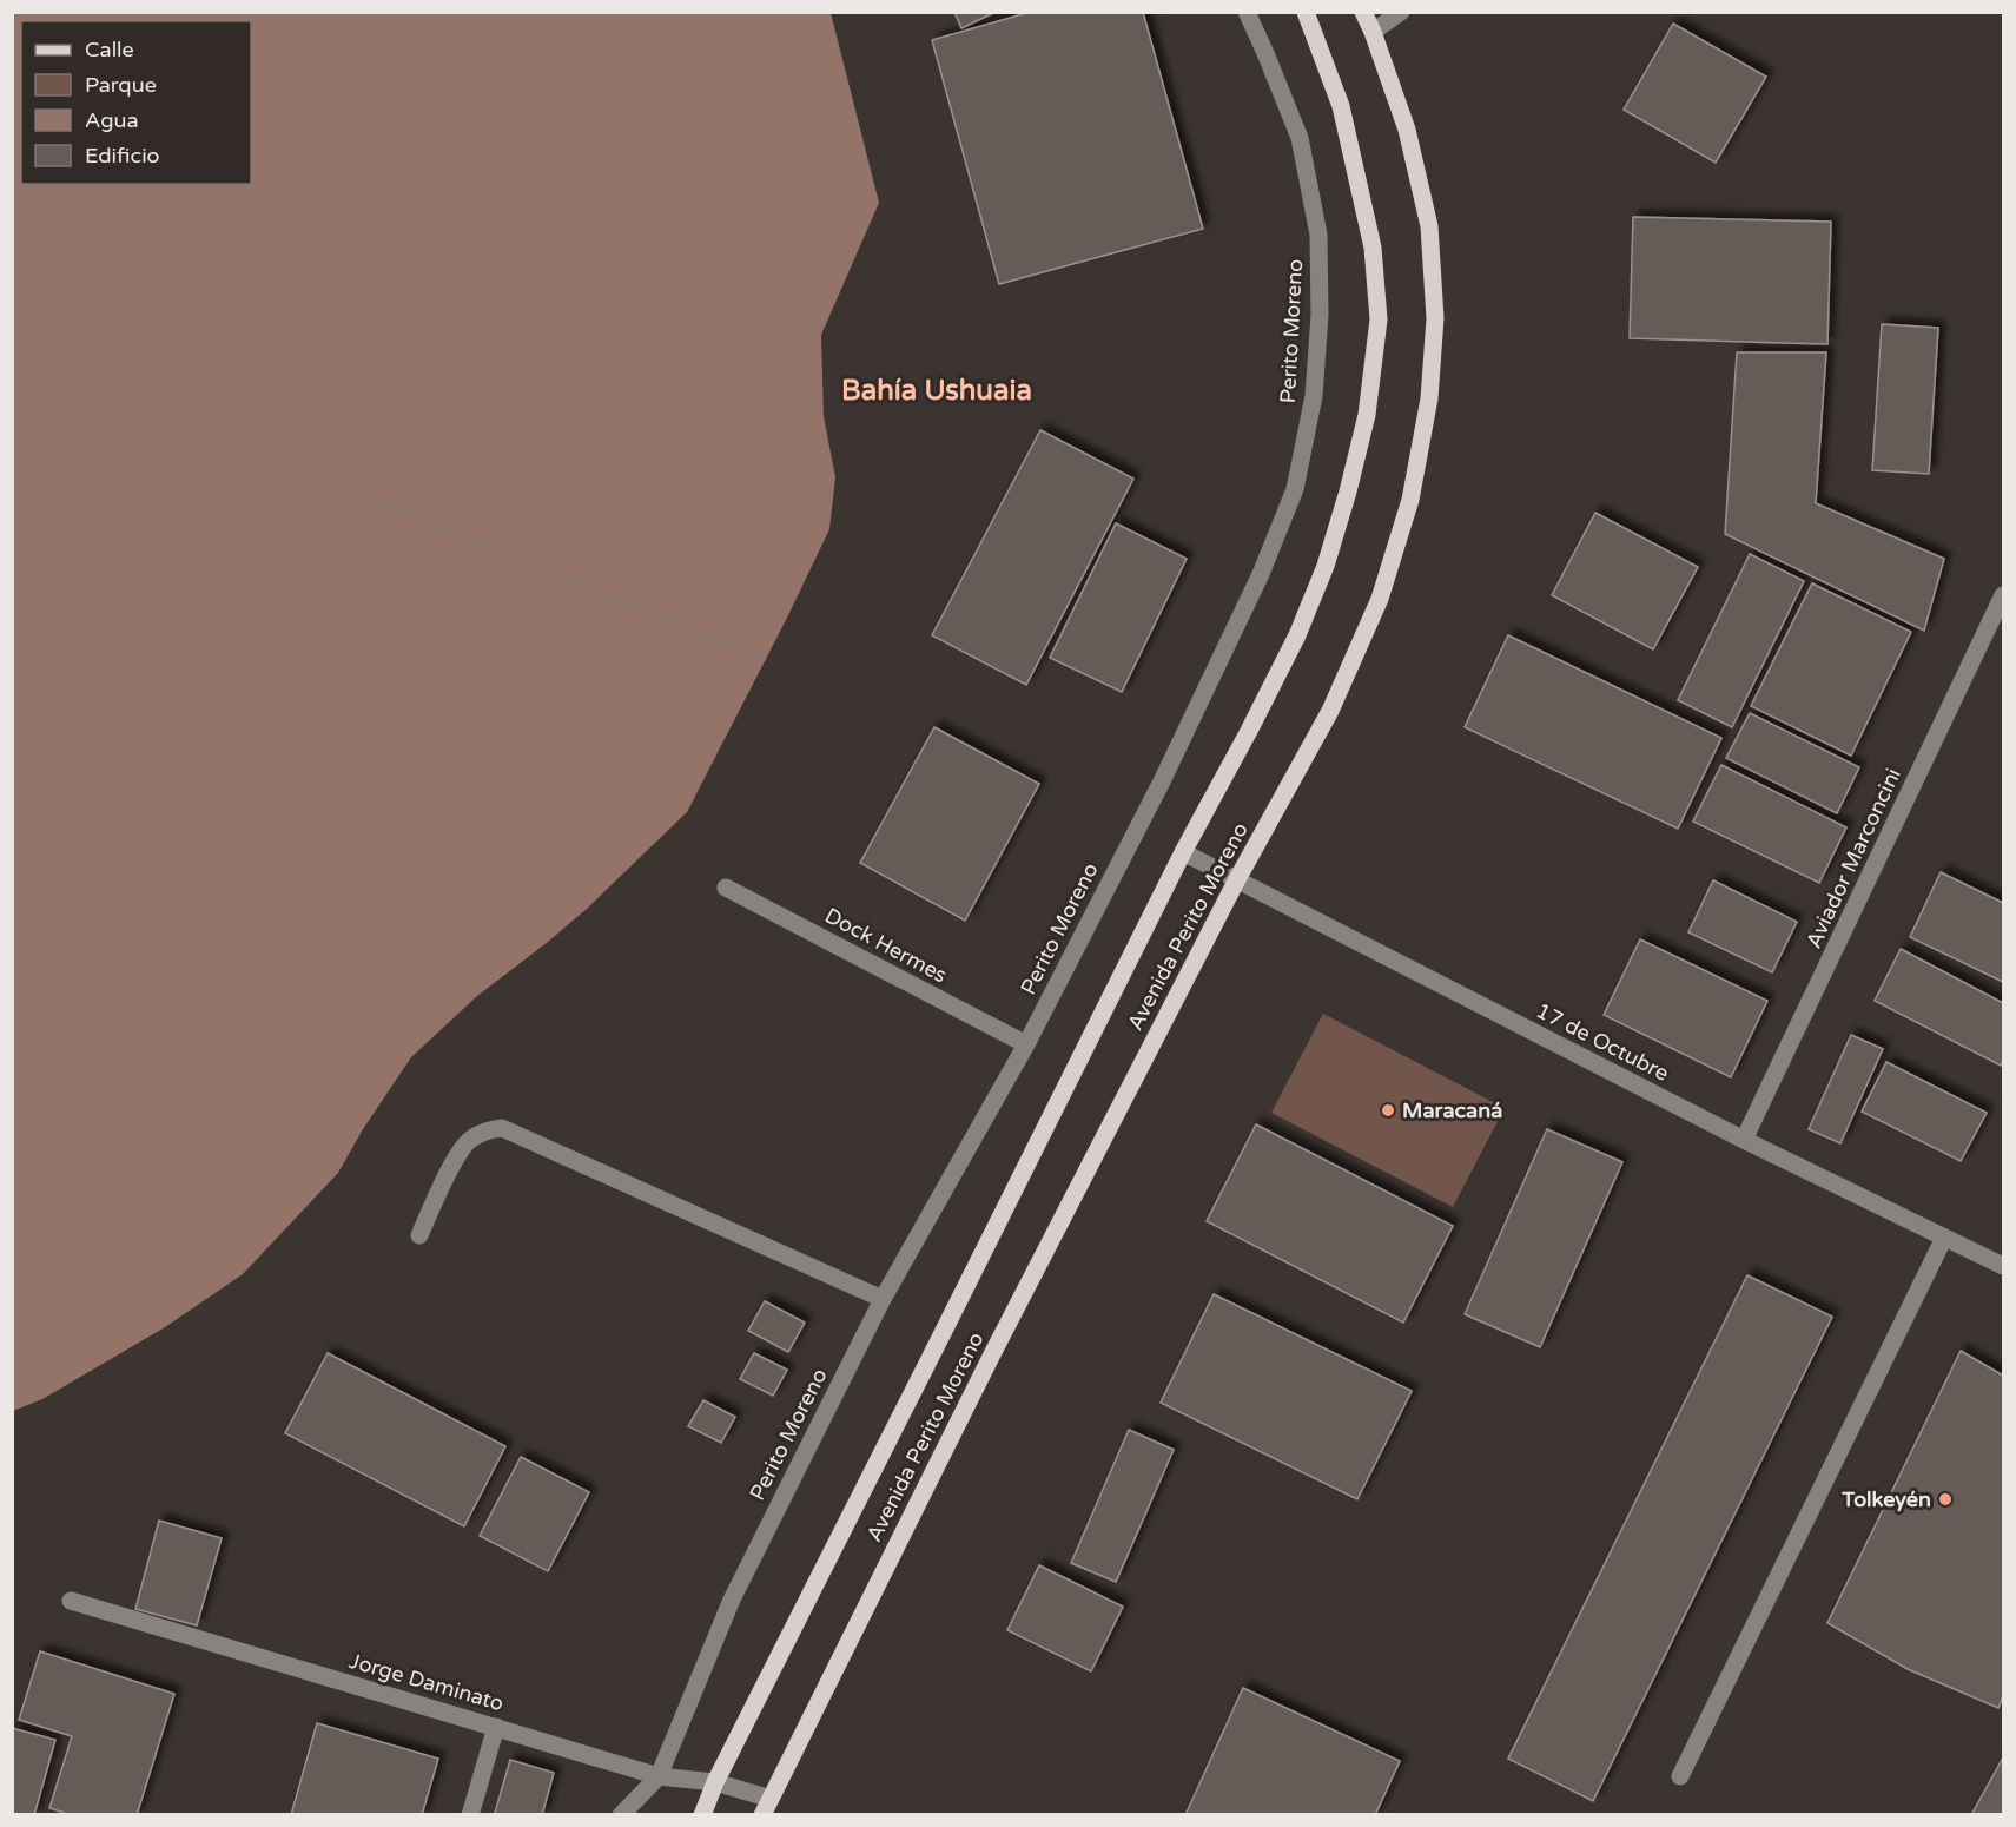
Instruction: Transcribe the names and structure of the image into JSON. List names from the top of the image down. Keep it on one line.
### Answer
{"streets":{"main road":["Avenida Perito Moreno"],"street":["Perito Moreno","Aviador Marconcini","Dock Hermes","17 de Octubre","Jorge Daminato"]},"crossings":[["Perito Moreno","Dock Hermes"],["Perito Moreno","Jorge Daminato"],["Aviador Marconcini","17 de Octubre"],["Avenida Perito Moreno","17 de Octubre"],["Avenida Perito Moreno","Jorge Daminato"]],"districts":["Bahía Ushuaia"],"places":["Maracaná","Tolkeyén"],"legend":["Calle","Parque","Agua","Edificio"]}
